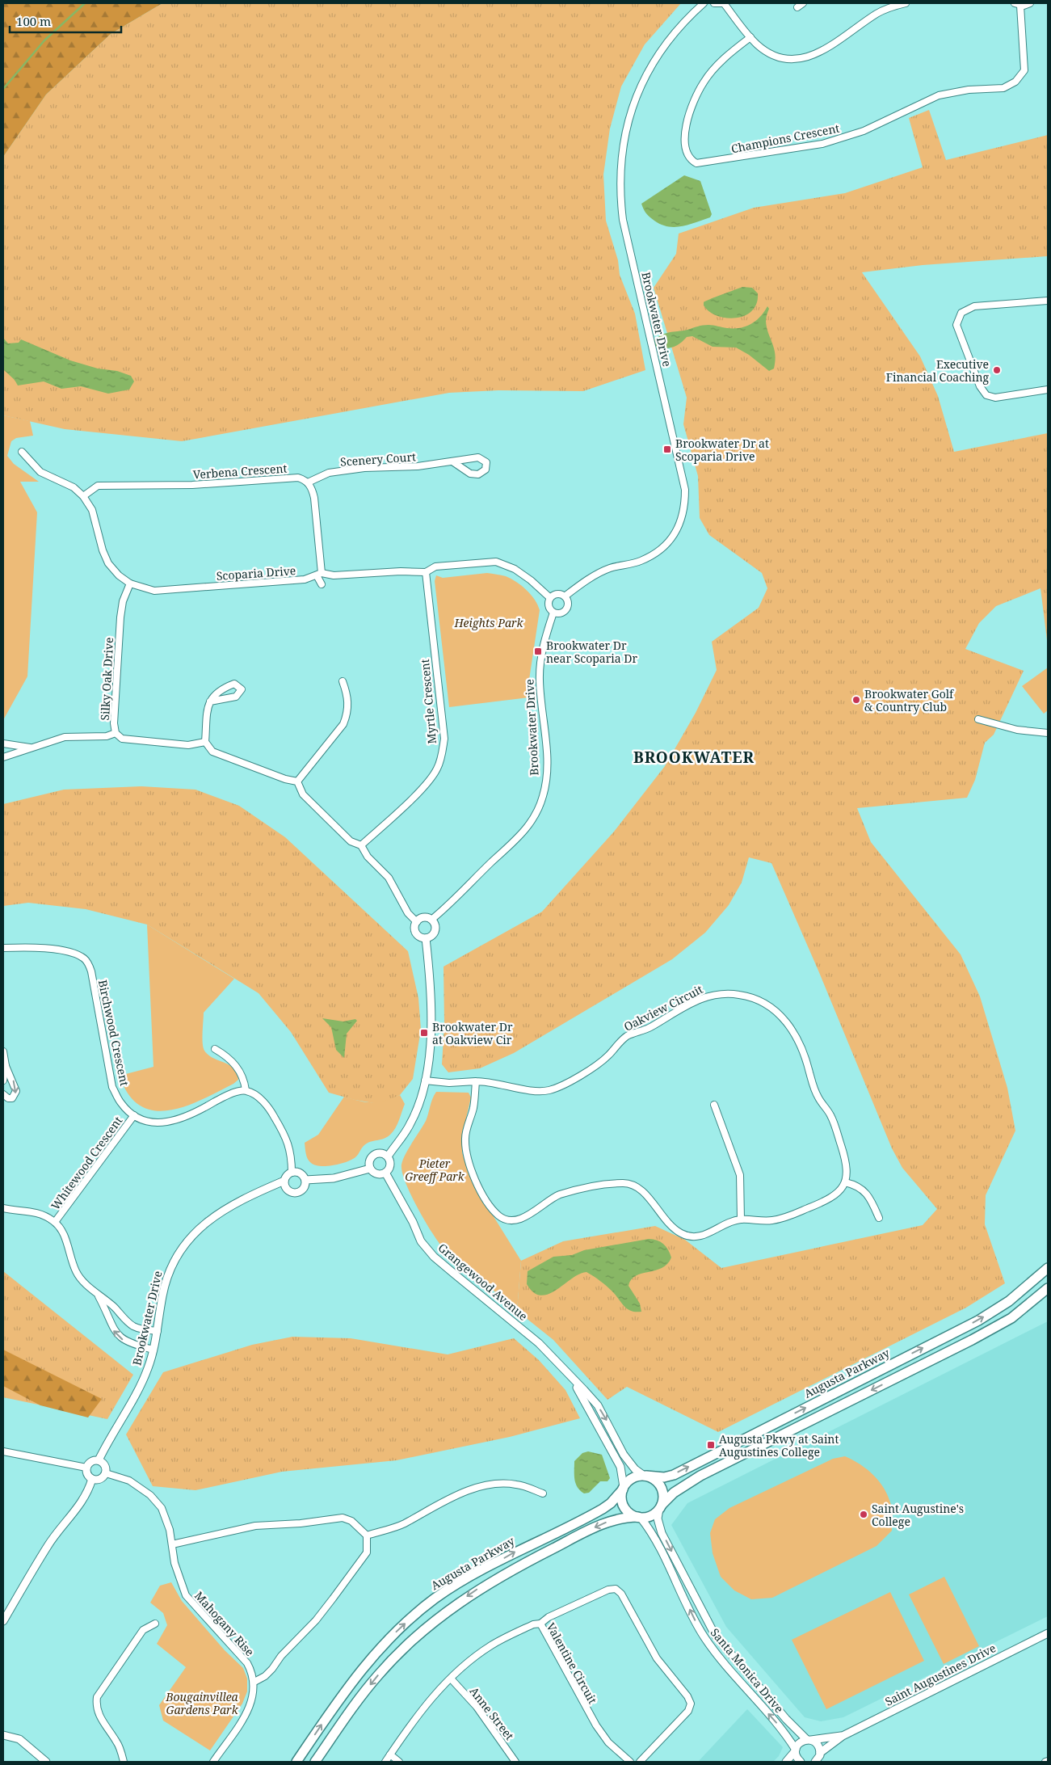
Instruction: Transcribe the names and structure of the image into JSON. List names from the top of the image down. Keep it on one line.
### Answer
{"streets":{"main road":["Augusta Parkway"],"street":["Champions Crescent","Brookwater Drive","Scenery Court","Verbena Crescent","Scoparia Drive","Silky Oak Drive","Myrtle Crescent","Oakview Circuit","Birchwood Crescent","Whitewood Crescent","Grangewood Avenue","Mahogany Rise","Valentine Circuit","Santa Monica Drive","Saint Augustines Drive","Anne Street"]},"crossings":[["Brookwater Drive","Scoparia Drive"],["Brookwater Drive","Mahogany Rise"],["Scenery Court","Verbena Crescent"],["Verbena Crescent","Scoparia Drive"],["Scoparia Drive","Silky Oak Drive"],["Scoparia Drive","Myrtle Crescent"],["Birchwood Crescent","Whitewood Crescent"],["Grangewood Avenue","Augusta Parkway"],["Grangewood Avenue","Santa Monica Drive"],["Augusta Parkway","Santa Monica Drive"],["Valentine Circuit","Anne Street"],["Santa Monica Drive","Saint Augustines Drive"]],"districts":["BROOKWATER"],"parks":["Heights Park","Pieter Greeff Park","Bougainvillea Gardens Park"],"places":{"other":["Executive Financial Coaching","Brookwater Golf & Country Club","Saint Augustine's College"],"transit":["Brookwater Dr at Scoparia Drive","Brookwater Dr near Scoparia Dr","Brookwater Dr at Oakview Cir","Augusta Pkwy at Saint Augustines College"]},"scale_bar":"100 m"}
